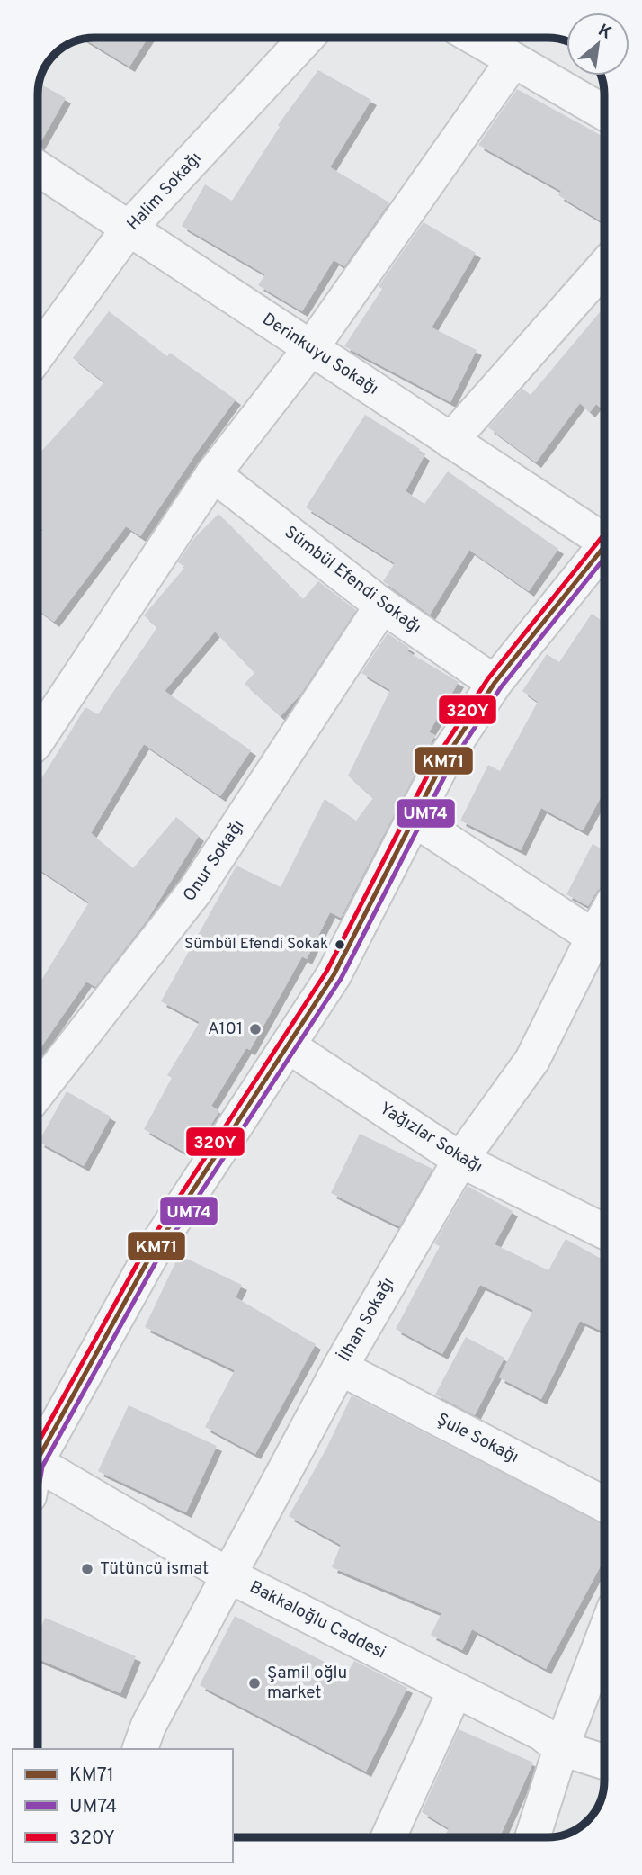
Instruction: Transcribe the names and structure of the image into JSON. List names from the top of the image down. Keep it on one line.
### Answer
{"streets":{"street":["Halim Sokağı","Derinkuyu Sokağı","Sümbül Efendi Sokağı","Onur Sokağı","Yağızlar Sokağı","İlhan Sokağı","Şule Sokağı","Bakkaloğlu Caddesi"]},"crossings":[["Halim Sokağı","Derinkuyu Sokağı"],["Sümbül Efendi Sokağı","Onur Sokağı"],["Yağızlar Sokağı","İlhan Sokağı"],["İlhan Sokağı","Şule Sokağı"],["İlhan Sokağı","Bakkaloğlu Caddesi"]],"places":["Sümbül Efendi Sokak","A101","Tütüncü ismat","Şamil oğlu market"],"lines":["transit line 320Y","transit line KM71","transit line UM74"],"legend":["KM71","UM74","320Y"],"north":"top right"}
